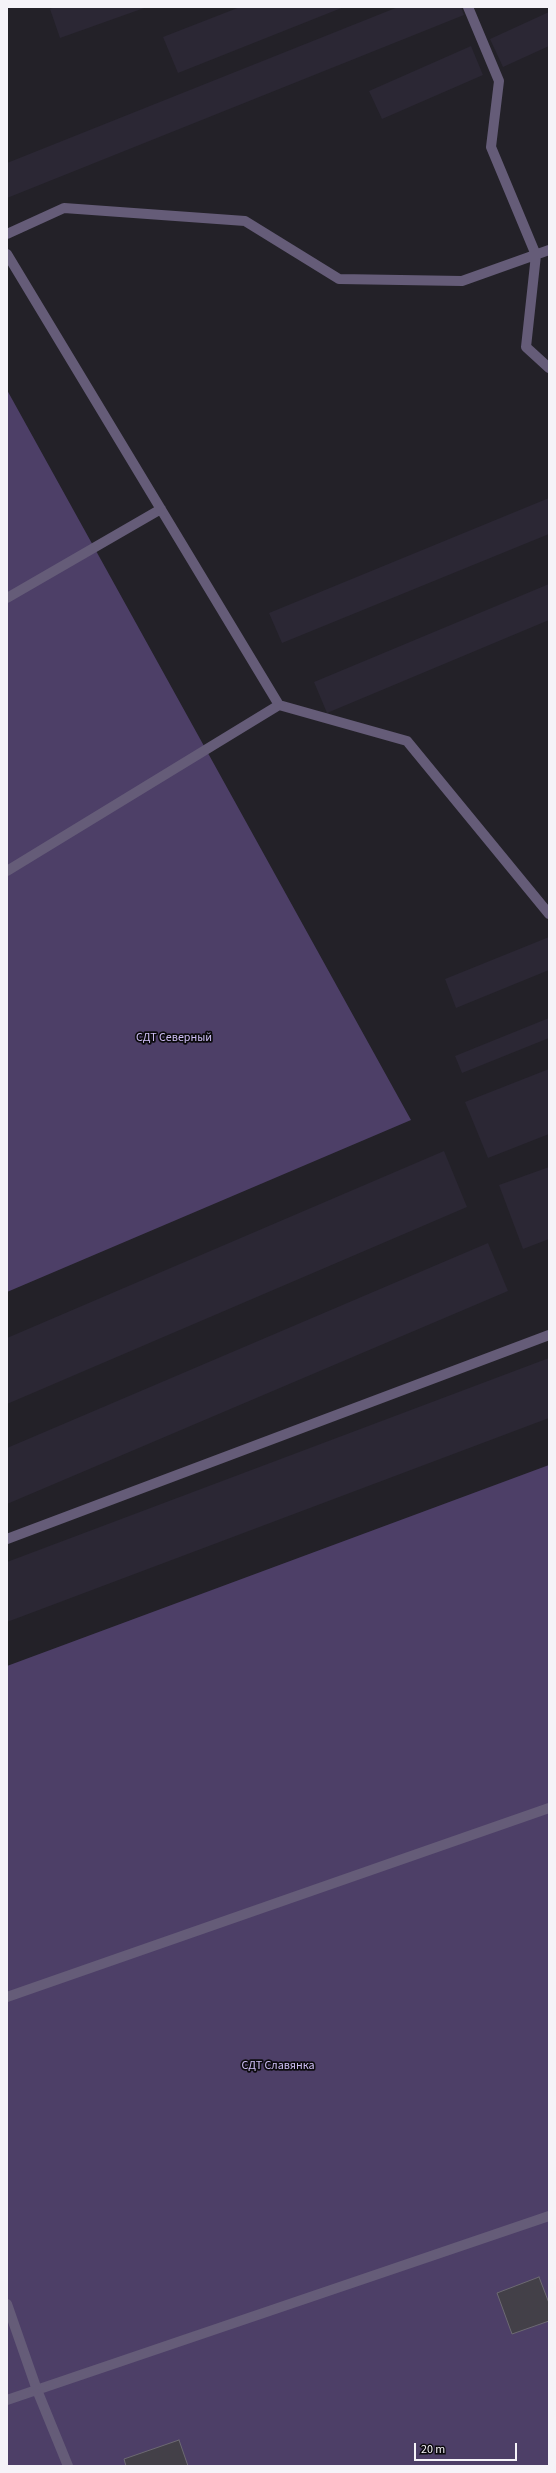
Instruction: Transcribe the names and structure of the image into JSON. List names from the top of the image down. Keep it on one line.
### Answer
{"parks":["СДТ Северный","СДТ Славянка"],"scale_bar":"20 m"}
